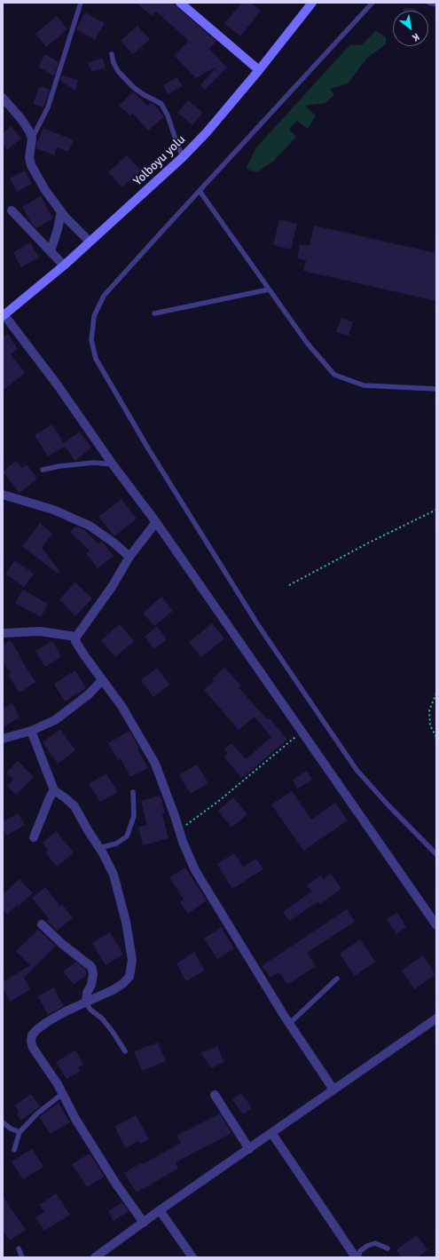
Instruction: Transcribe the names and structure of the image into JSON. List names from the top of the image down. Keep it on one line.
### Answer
{"streets":{"main road":["Yolboyu yolu"]},"north":"bottom right"}
